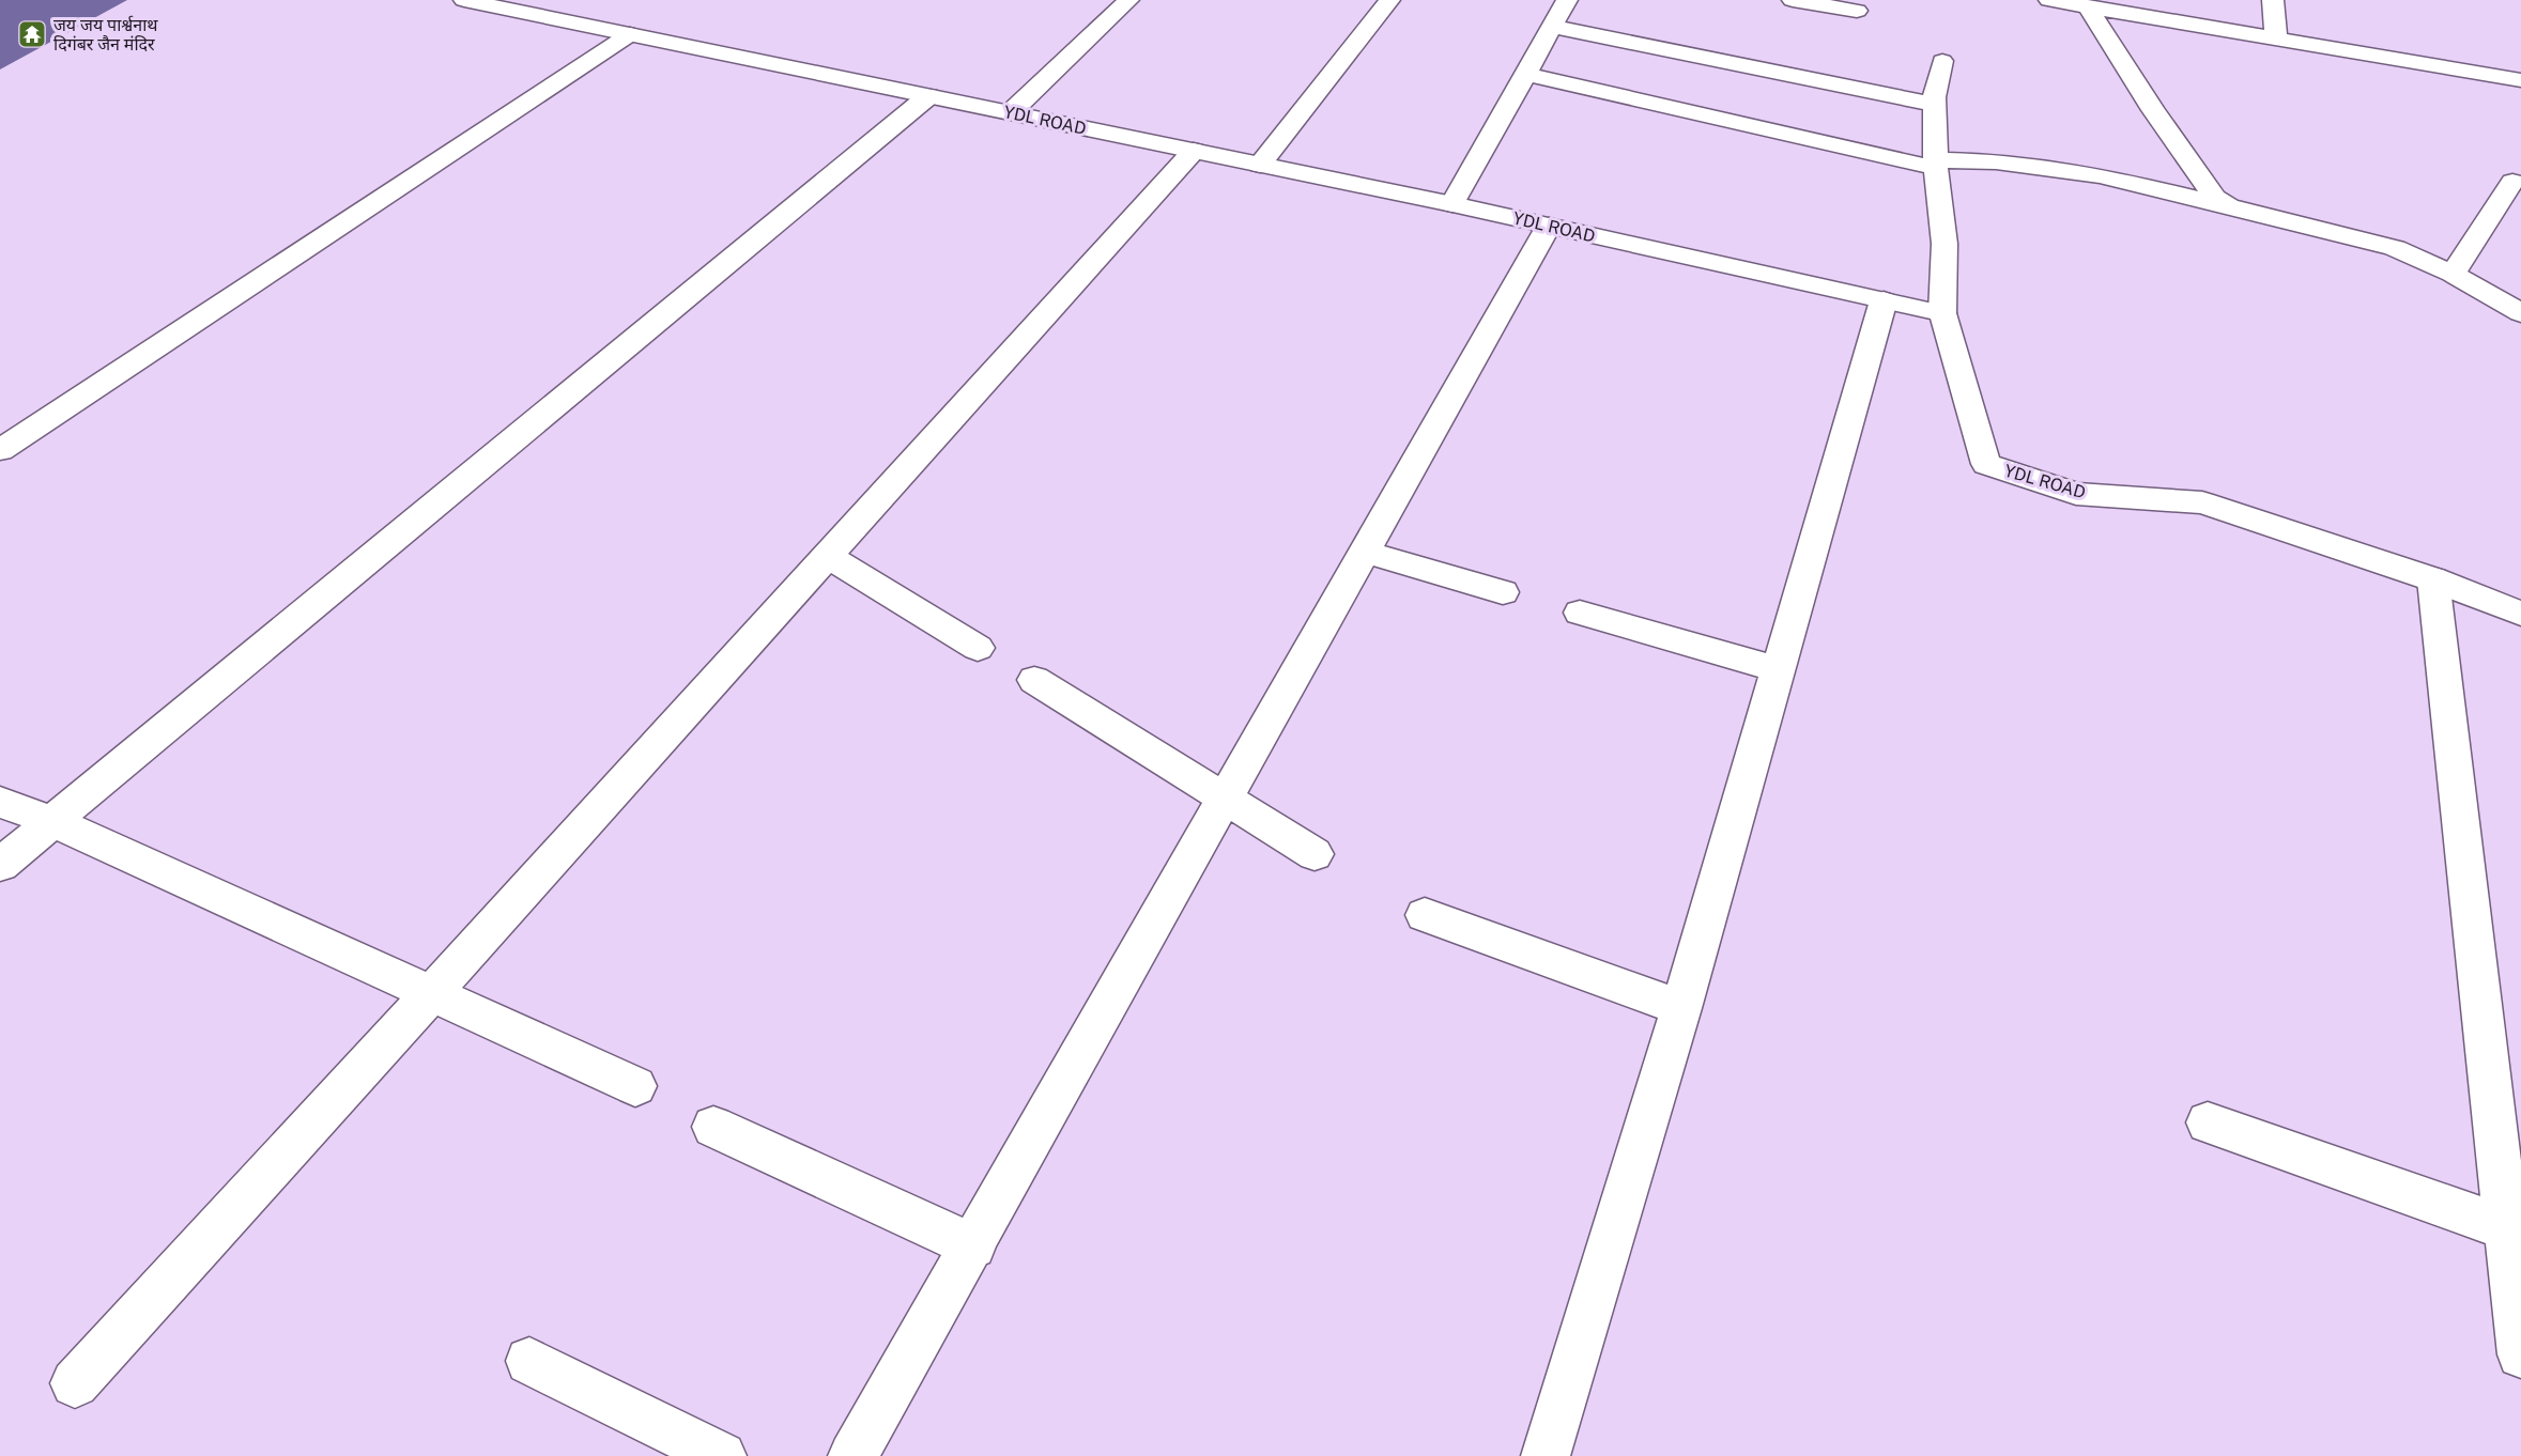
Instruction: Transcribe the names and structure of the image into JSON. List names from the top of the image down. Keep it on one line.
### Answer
{"streets":{"street":["YDL ROAD"]},"places":{"temple":["जय जय पार्श्वनाथ दिगंबर जैन मंदिर"]}}
